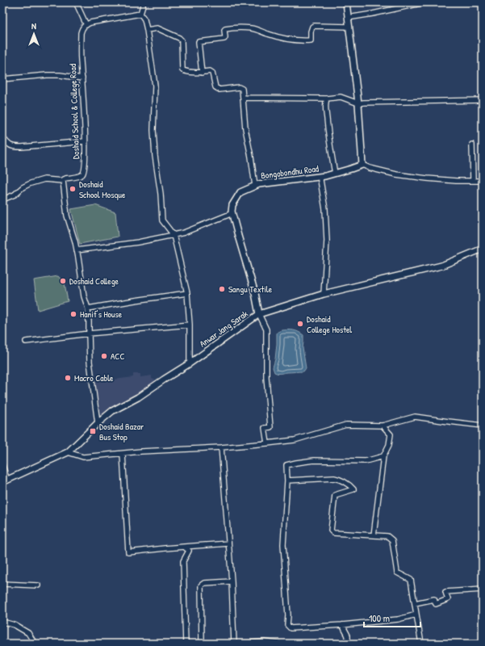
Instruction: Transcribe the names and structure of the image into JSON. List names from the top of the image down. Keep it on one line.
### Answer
{"streets":{"main road":["Bongobondhu Road","Anwar Jang Sarak"],"street":["Doshaid School & College Road"]},"places":{"other":["Doshaid School Mosque","Doshaid College","Sangu Textile","Hanif's House","Doshaid College Hostel","ACC","Macro Cable"],"transit":["Doshaid Bazar Bus Stop"]},"scale_bar":"100 m","north":"top"}
